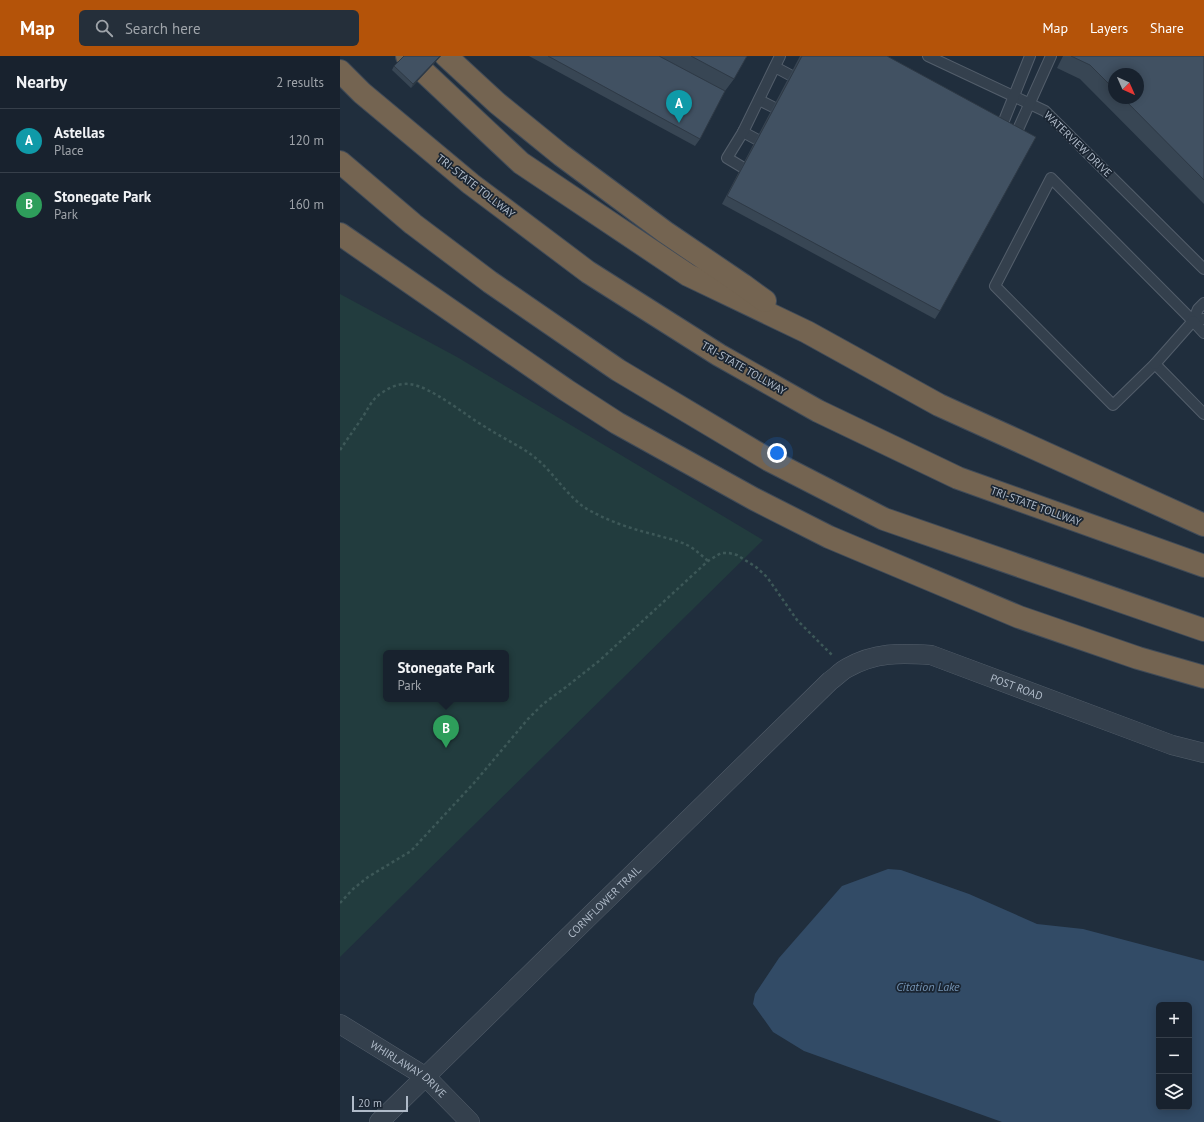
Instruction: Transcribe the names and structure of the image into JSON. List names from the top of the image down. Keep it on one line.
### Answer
{"streets":{"highway":["TRI-STATE TOLLWAY"],"street":["POST ROAD","CORNFLOWER TRAIL","WHIRLAWAY DRIVE"],"lane":["WATERVIEW DRIVE"]},"crossings":[["POST ROAD","CORNFLOWER TRAIL"],["CORNFLOWER TRAIL","WHIRLAWAY DRIVE"]],"water":["Citation Lake"],"scale_bar":"20 m","north":"bottom right","page":{"header":"Map","search":"Search here","nav":["Map","Layers","Share"],"heading":["Nearby","2 results"],"pins":["A","B"],"list":[{"mark":"A","name":"Astellas","note":"Place","value":"120 m"},{"mark":"B","name":"Stonegate Park","note":"Park","value":"160 m"}],"popup":["Stonegate Park","Park"],"map_buttons":["+","−"],"scale":"20 m"}}
